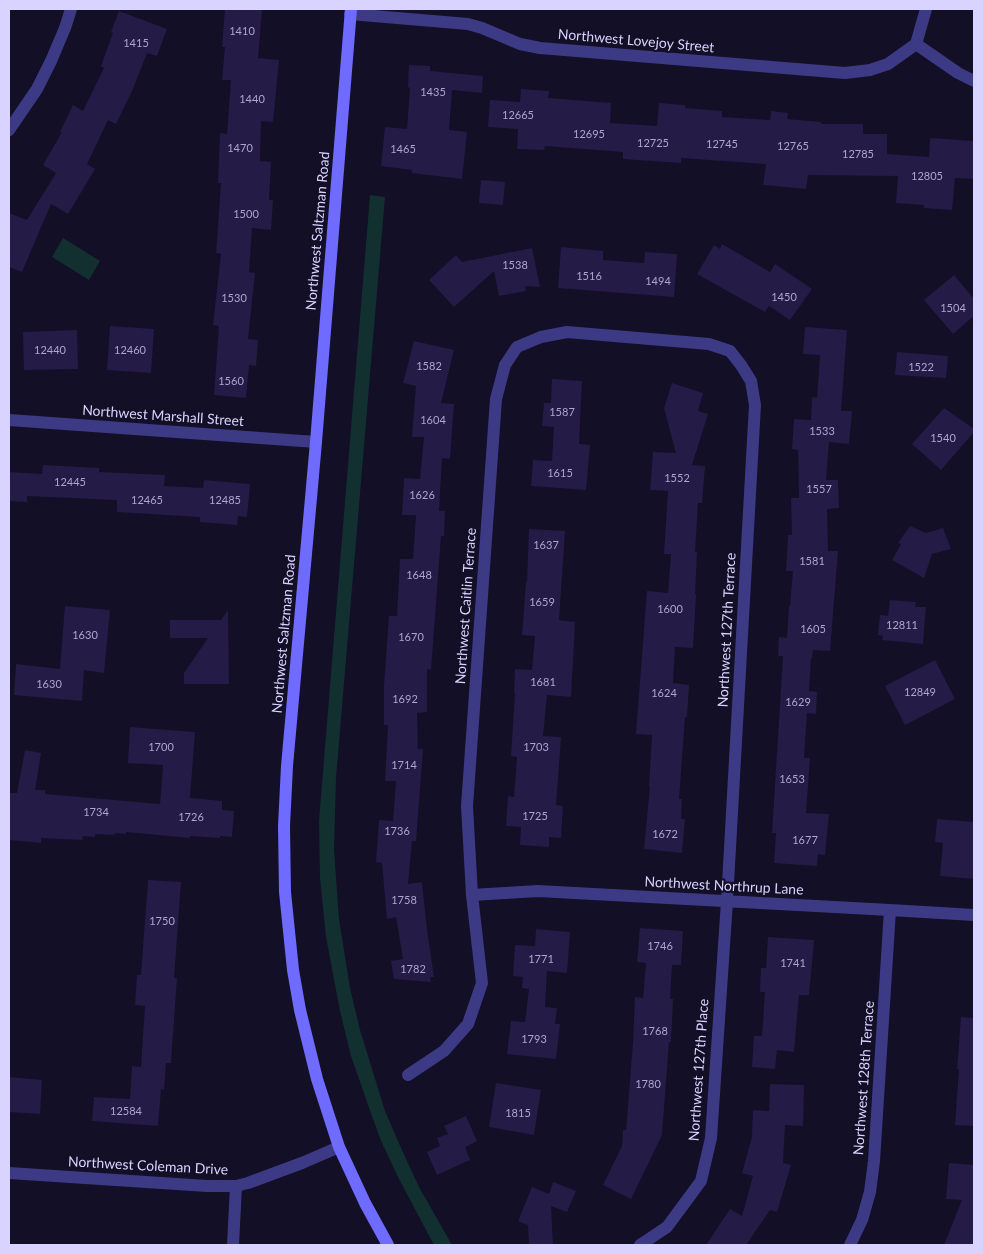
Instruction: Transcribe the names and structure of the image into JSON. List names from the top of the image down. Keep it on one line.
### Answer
{"streets":{"main road":["Northwest Saltzman Road"],"street":["Northwest Lovejoy Street","Northwest Marshall Street","Northwest Caitlin Terrace","Northwest 127th Terrace","Northwest Northrup Lane","Northwest 127th Place","Northwest 128th Terrace","Northwest Coleman Drive"]},"crossings":[["Northwest Lovejoy Street","Northwest Saltzman Road"],["Northwest Saltzman Road","Northwest Marshall Street"],["Northwest Saltzman Road","Northwest Coleman Drive"],["Northwest Caitlin Terrace","Northwest 127th Terrace"],["Northwest Caitlin Terrace","Northwest Northrup Lane"],["Northwest 127th Terrace","Northwest Northrup Lane"],["Northwest 127th Terrace","Northwest 127th Place"],["Northwest Northrup Lane","Northwest 127th Place"],["Northwest Northrup Lane","Northwest 128th Terrace"]],"house_numbers":["1410","1415","1435","1440","12665","12695","12725","12745","12765","1470","1465","12785","12805","1500","1538","1516","1494","1450","1530","1504","12440","12460","1582","1522","1560","1587","1604","1533","1540","1615","1552","12445","1557","1626","12465","12485","1637","1581","1648","1659","1600","12811","1605","1630","1670","1681","1630","12849","1624","1692","1629","1700","1703","1714","1653","1734","1725","1726","1736","1672","1677","1758","1750","1746","1771","1741","1782","1768","1793","1780","12584","1815"]}
